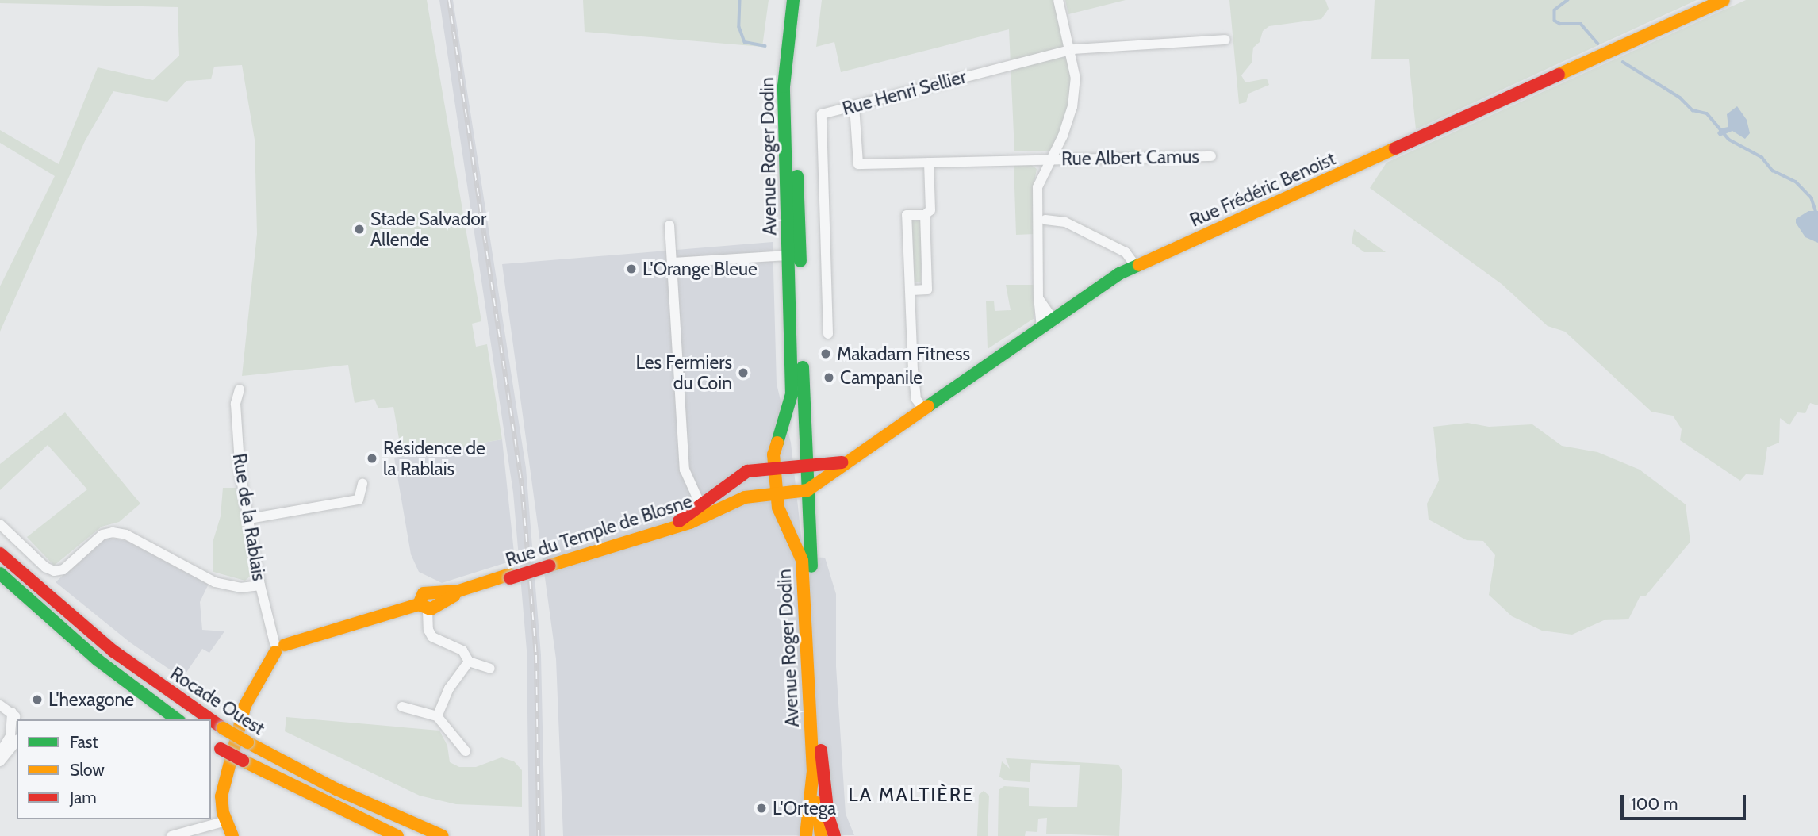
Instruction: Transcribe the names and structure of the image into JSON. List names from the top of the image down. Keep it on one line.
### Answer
{"streets":{"main road":["Avenue Roger Dodin","Rue Frédéric Benoist","Rue du Temple de Blosne","Rocade Ouest"],"street":["Rue Henri Sellier","Rue Albert Camus","Rue de la Rablais"]},"crossings":[["Rue Henri Sellier","Rue Albert Camus"],["Avenue Roger Dodin","Rue Frédéric Benoist"],["Avenue Roger Dodin","Rue du Temple de Blosne"],["Rue Frédéric Benoist","Rue du Temple de Blosne"],["Rue de la Rablais","Rue du Temple de Blosne"]],"districts":["LA MALTIÈRE"],"places":["Stade Salvador Allende","L'Orange Bleue","Makadam Fitness","Les Fermiers du Coin","Campanile","Résidence de la Rablais","L'hexagone","L'Ortega"],"legend":["Fast","Slow","Jam"],"scale_bar":"100 m"}
